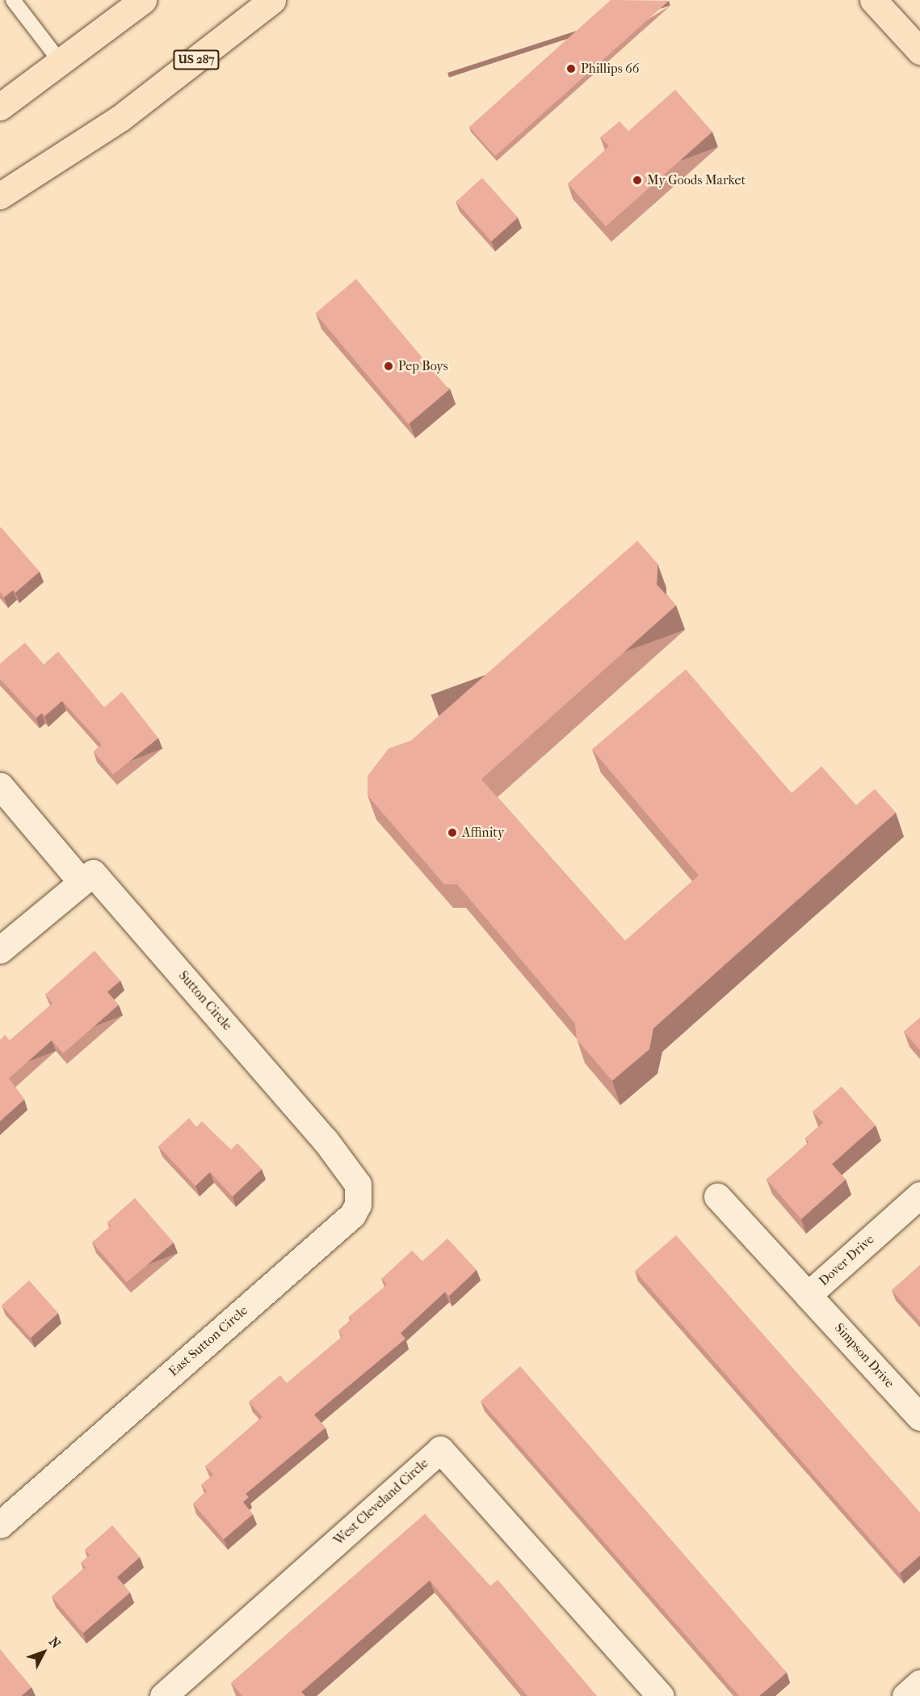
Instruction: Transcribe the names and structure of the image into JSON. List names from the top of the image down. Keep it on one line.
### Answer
{"streets":{"main road":["US 287"],"street":["Sutton Circle","Dover Drive","East Sutton Circle","Simpson Drive","West Cleveland Circle"]},"crossings":[["Sutton Circle","East Sutton Circle"],["Dover Drive","Simpson Drive"]],"places":["Phillips 66","My Goods Market","Pep Boys","Affinity"],"north":"top right"}
